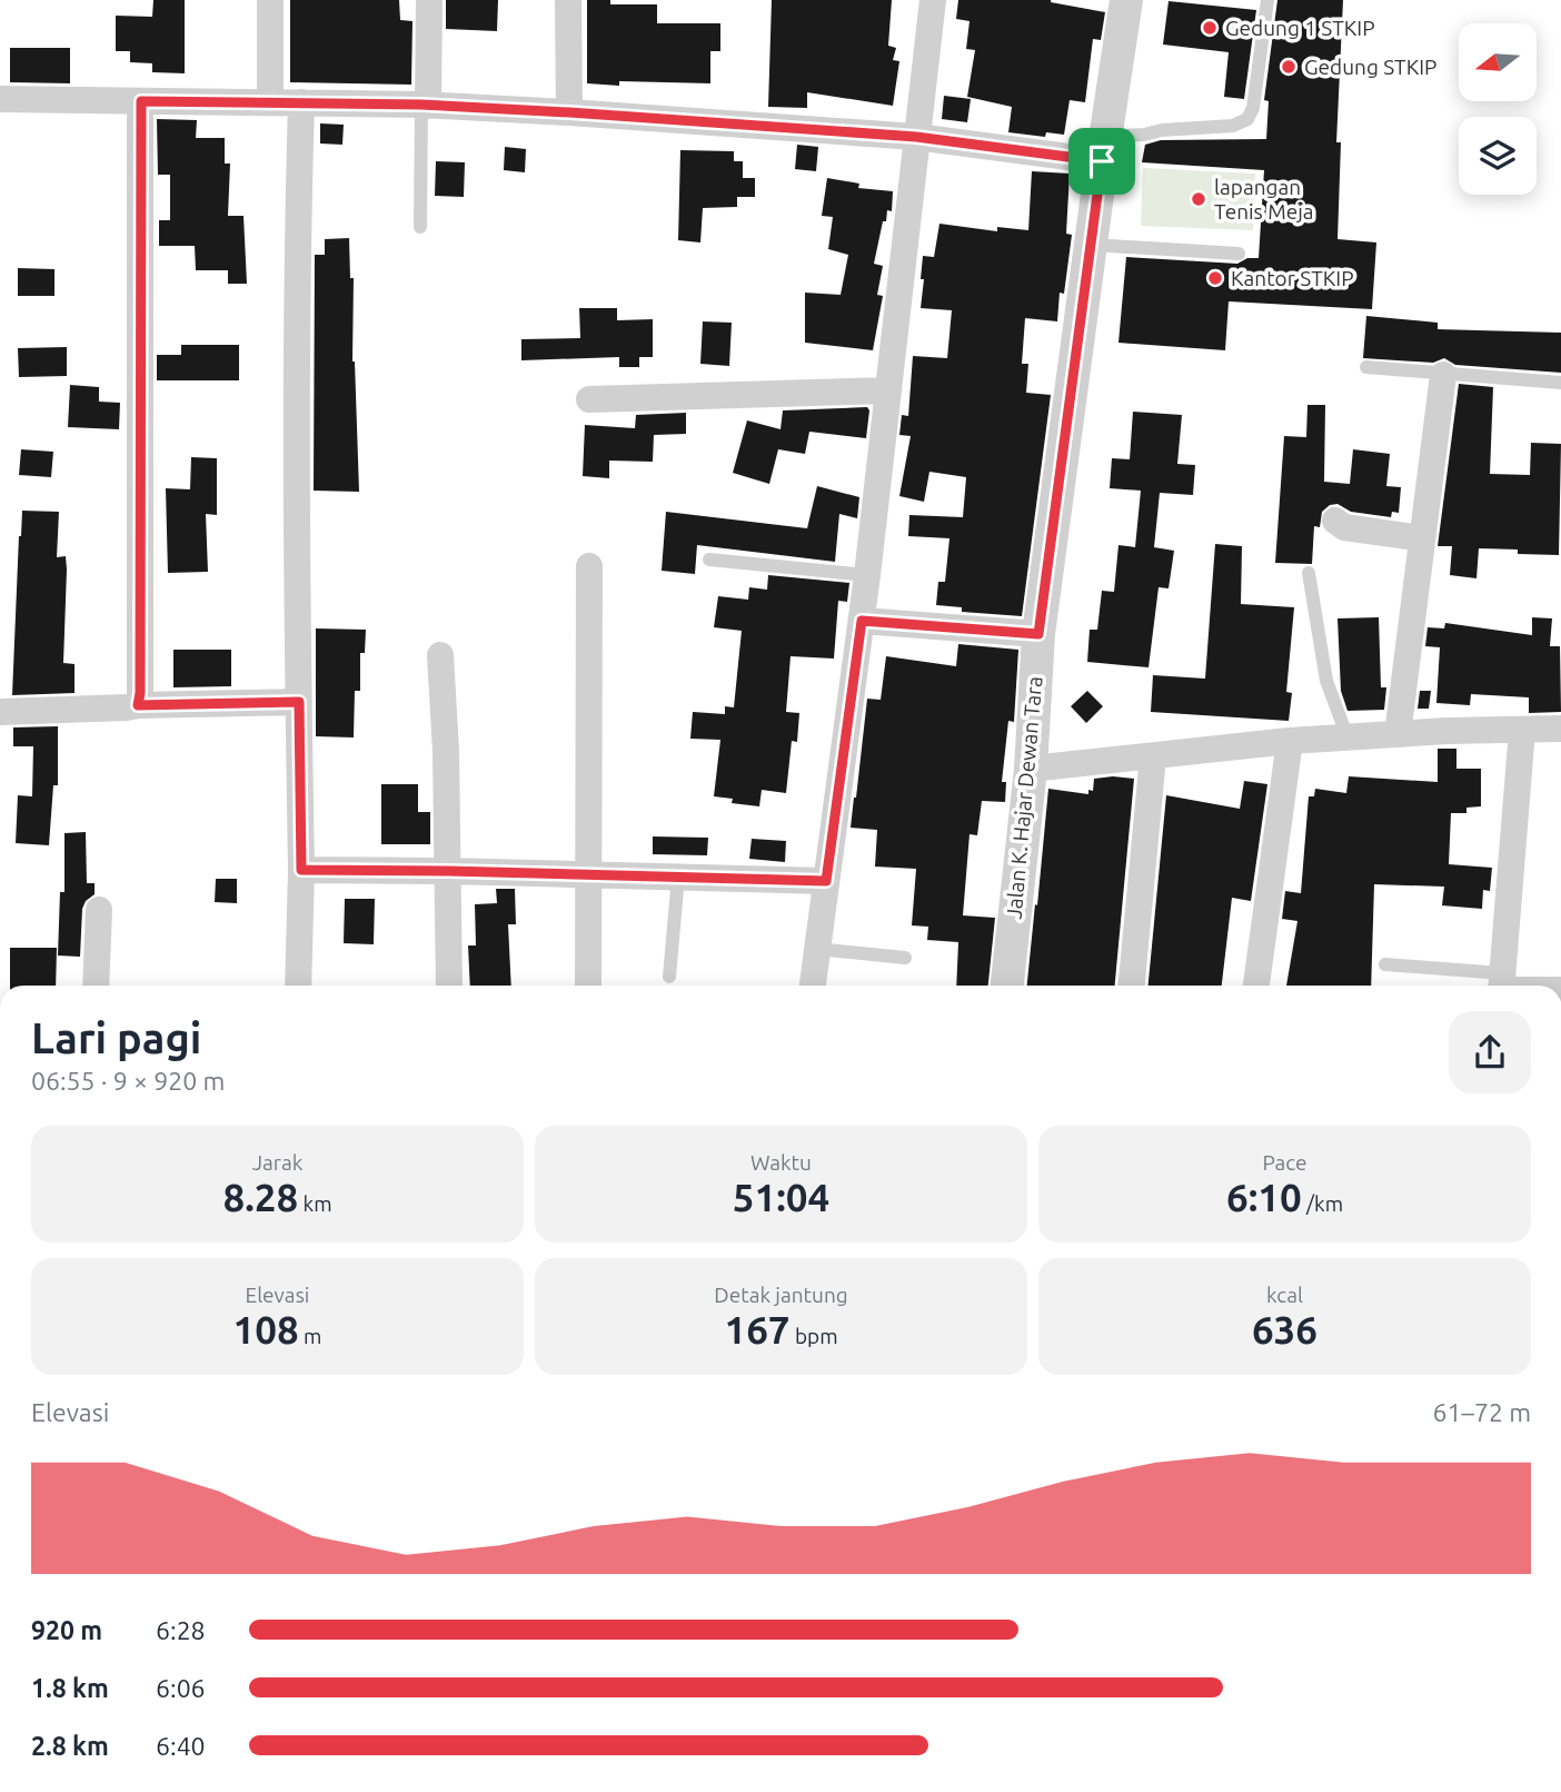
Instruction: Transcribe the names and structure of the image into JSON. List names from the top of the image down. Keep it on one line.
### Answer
{"streets":{"street":["Jalan K. Hajar Dewan Tara"]},"places":["Gedung 1 STKIP","Gedung STKIP","lapangan Tenis Meja","Kantor STKIP"],"north":"left","page":{"heading":["Lari pagi","06:55 · 9 × 920 m"],"stats":[["Jarak","8.28 km"],["Waktu","51:04"],["Pace","6:10 /km"],["Elevasi","108 m"],["Detak jantung","167 bpm"],["kcal","636"]],"chart":["Elevasi","61–72 m"],"list":[{"name":"920 m","note":"6:28"},{"name":"1.8 km","note":"6:06"},{"name":"2.8 km","note":"6:40"}]}}
